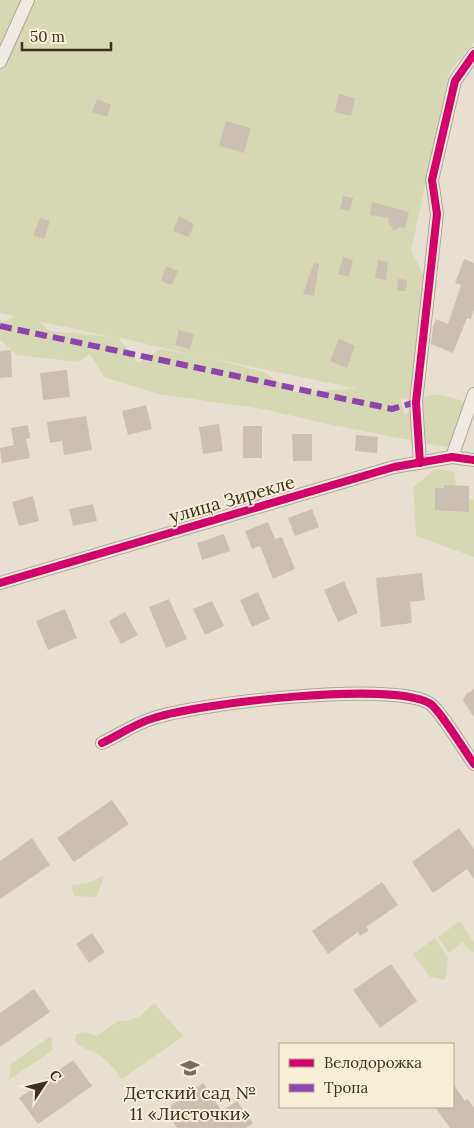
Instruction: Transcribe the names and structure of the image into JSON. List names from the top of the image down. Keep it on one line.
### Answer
{"streets":{"street":["улица Зирекле"]},"places":{"school or university":["Детский сад № 11 «Листочки»"]},"legend":["Велодорожка","Тропа"],"scale_bar":"50 m","north":"top right"}
